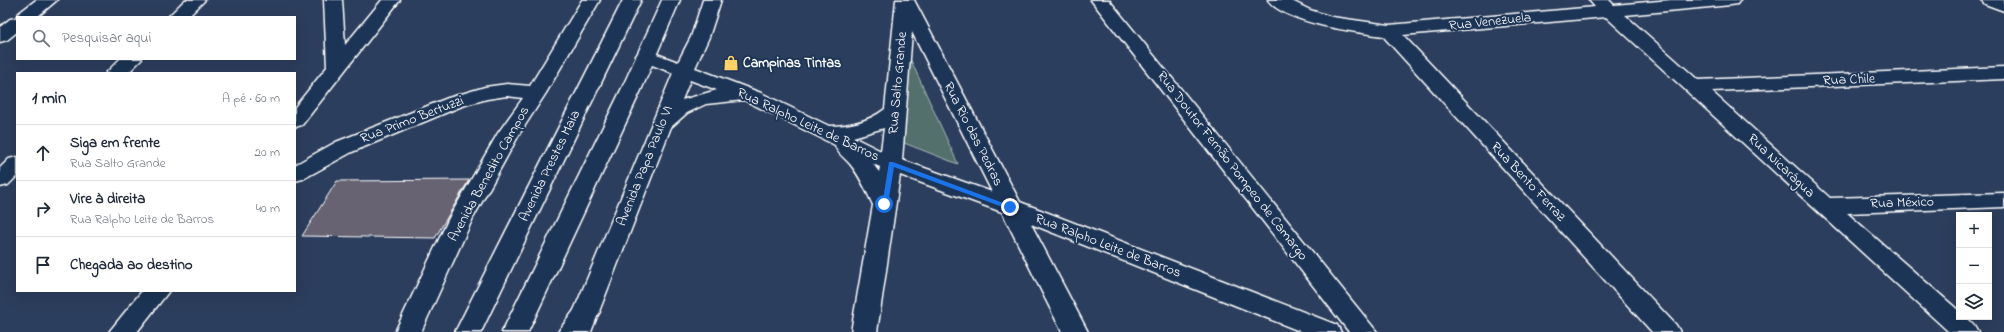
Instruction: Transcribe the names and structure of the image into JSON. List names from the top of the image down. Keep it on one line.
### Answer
{"streets":{"main road":["Rua Venezuela","Rua Chile","Rua Salto Grande","Rua Primo Bertuzzi","Rua Ralpho Leite de Barros","Rua Rio das Pedras","Avenida Prestes Maia","Avenida Papa Paulo VI","Rua Doutor Fernão Pompeo de Camargo","Rua Nicarágua","Avenida Benedito Campos","Rua Bento Ferraz","Rua México"]},"crossings":[["Rua Venezuela","Rua Nicarágua"],["Rua Venezuela","Rua Bento Ferraz"],["Rua Chile","Rua Nicarágua"],["Rua Salto Grande","Rua Ralpho Leite de Barros"],["Rua Salto Grande","Rua Rio das Pedras"],["Rua Primo Bertuzzi","Avenida Benedito Campos"],["Rua Ralpho Leite de Barros","Rua Rio das Pedras"],["Rua Ralpho Leite de Barros","Avenida Papa Paulo VI"],["Rua Nicarágua","Rua México"]],"places":{"shop":["Campinas Tintas"]},"page":{"search":"Pesquisar aqui","heading":["1 min","A pé · 60 m"],"list":[["Siga em frente","Rua Salto Grande","20 m"],["Vire à direita","Rua Ralpho Leite de Barros","40 m"],"Chegada ao destino"],"map_buttons":["+","−"]}}
